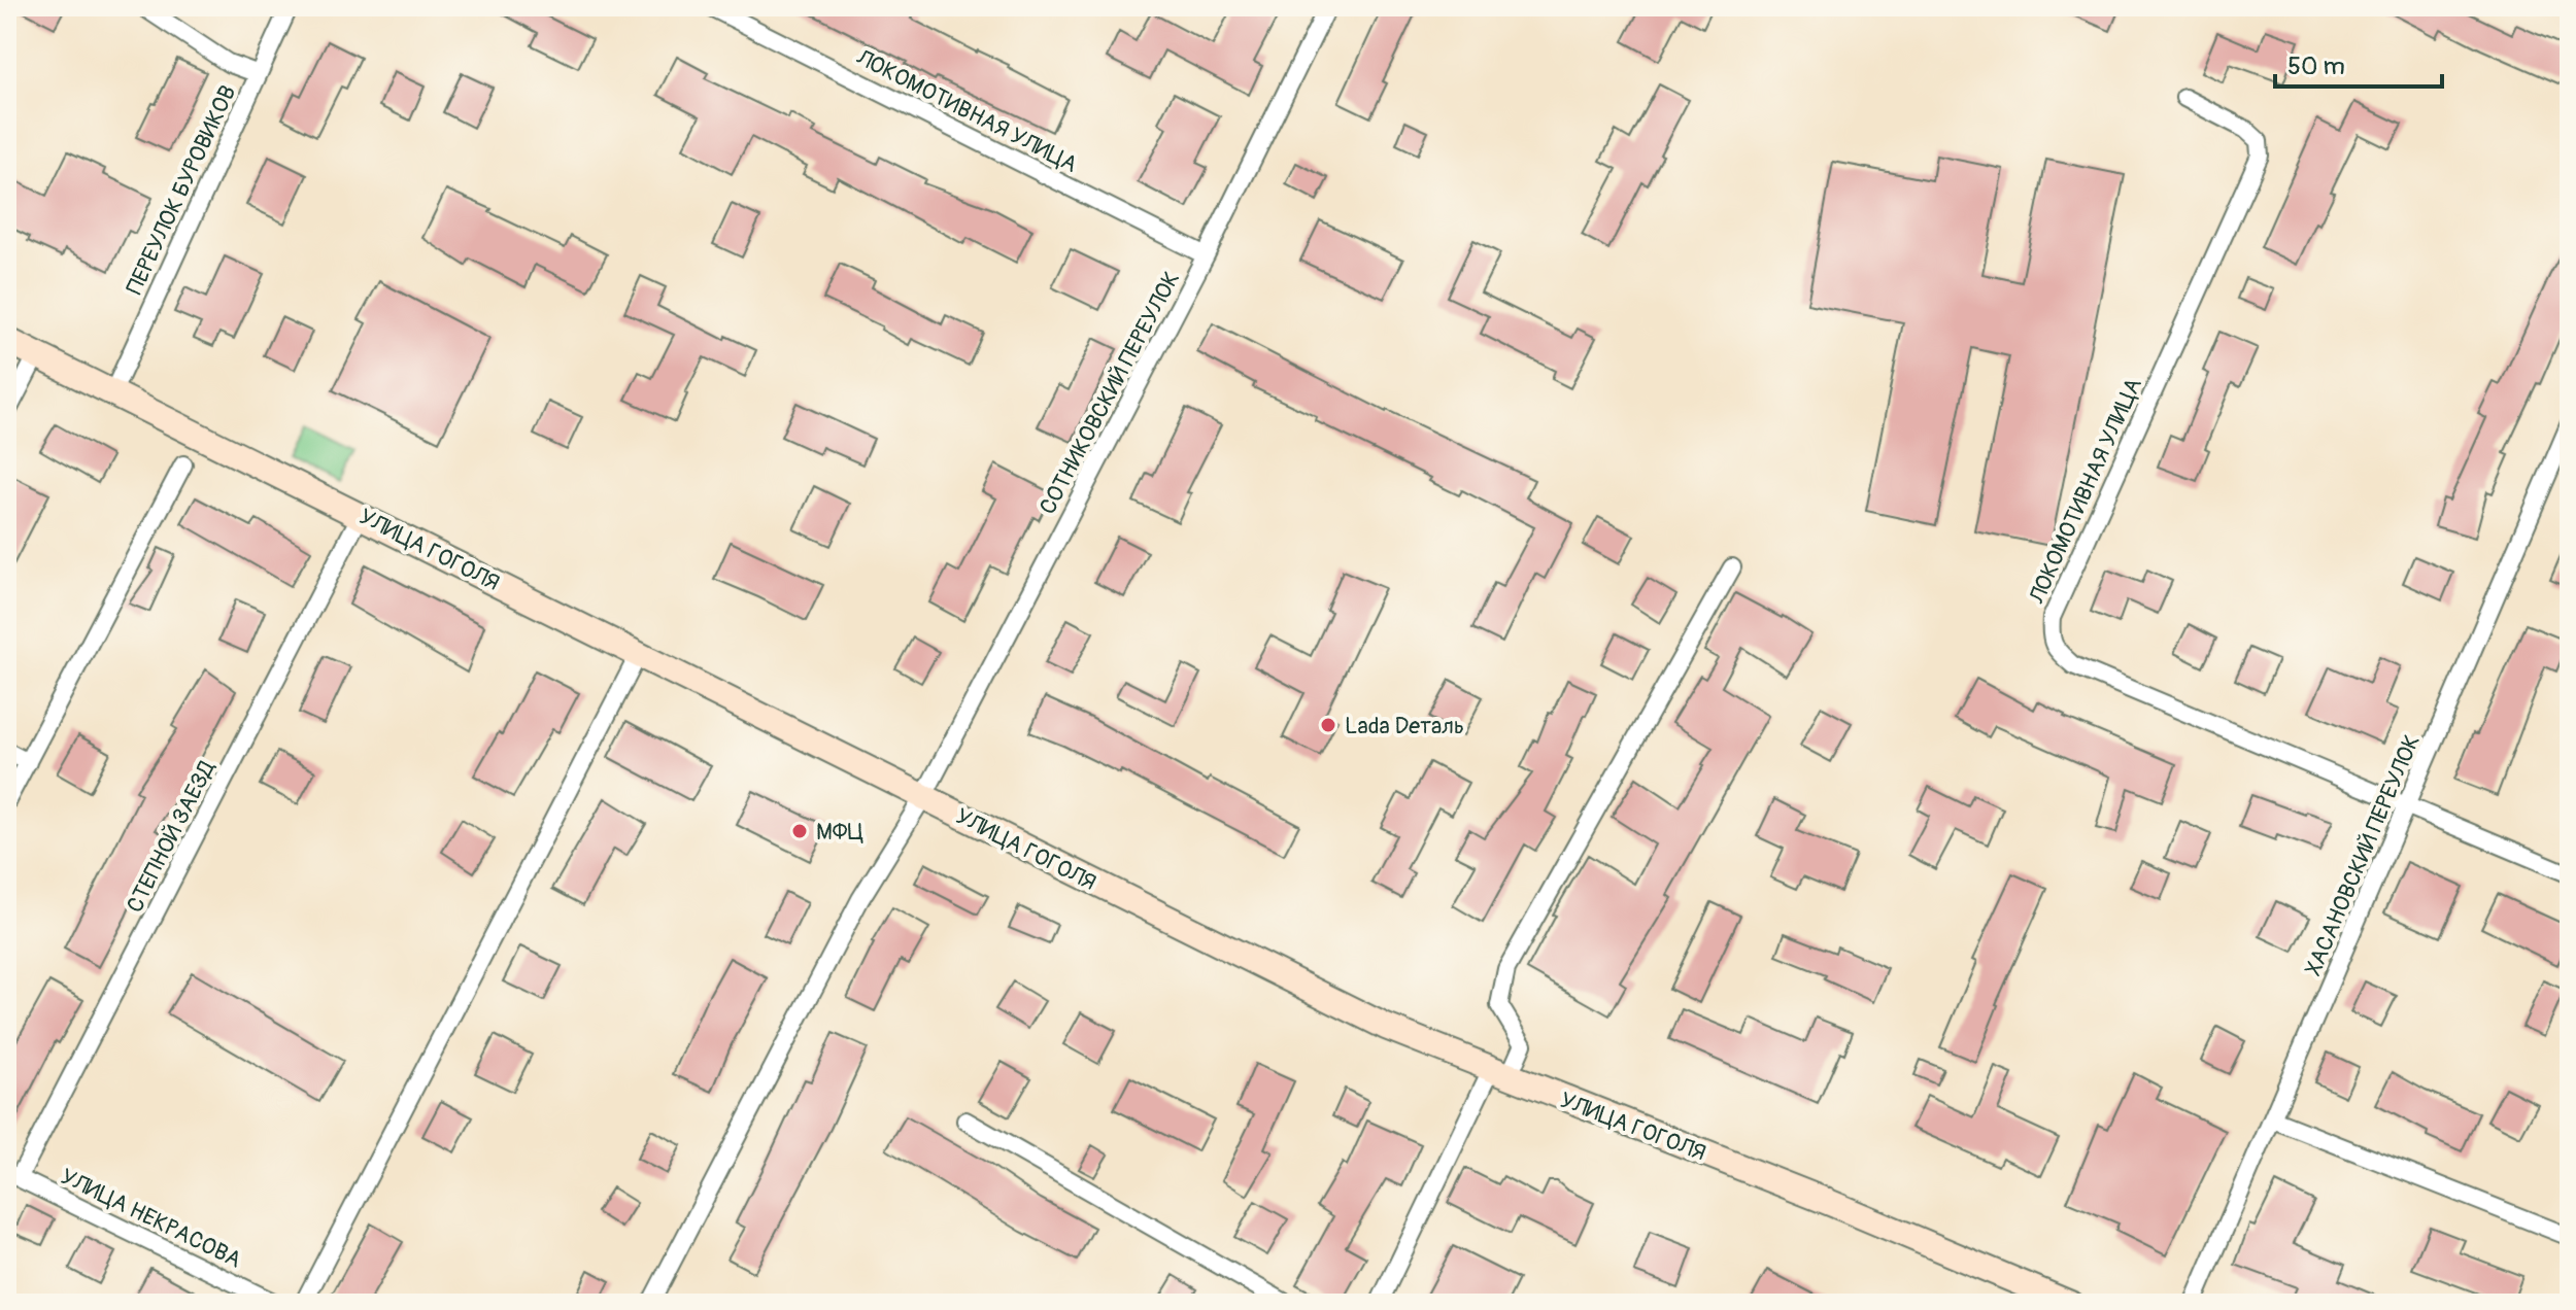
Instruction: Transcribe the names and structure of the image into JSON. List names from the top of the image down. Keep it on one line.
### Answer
{"streets":{"main road":["УЛИЦА ГОГОЛЯ"],"street":["ЛОКОМОТИВНАЯ УЛИЦА","ПЕРЕУЛОК БУРОВИКОВ","СОТНИКОВСКИЙ ПЕРЕУЛОК","СТЕПНОЙ ЗАЕЗД","ХАСАНОВСКИЙ ПЕРЕУЛОК","УЛИЦА НЕКРАСОВА"]},"crossings":[["ЛОКОМОТИВНАЯ УЛИЦА","СОТНИКОВСКИЙ ПЕРЕУЛОК"],["ЛОКОМОТИВНАЯ УЛИЦА","ХАСАНОВСКИЙ ПЕРЕУЛОК"],["ПЕРЕУЛОК БУРОВИКОВ","УЛИЦА ГОГОЛЯ"],["СОТНИКОВСКИЙ ПЕРЕУЛОК","УЛИЦА ГОГОЛЯ"],["УЛИЦА ГОГОЛЯ","СТЕПНОЙ ЗАЕЗД"],["СТЕПНОЙ ЗАЕЗД","УЛИЦА НЕКРАСОВА"]],"places":["Lada Dеталь","МФЦ"],"scale_bar":"50 m"}
